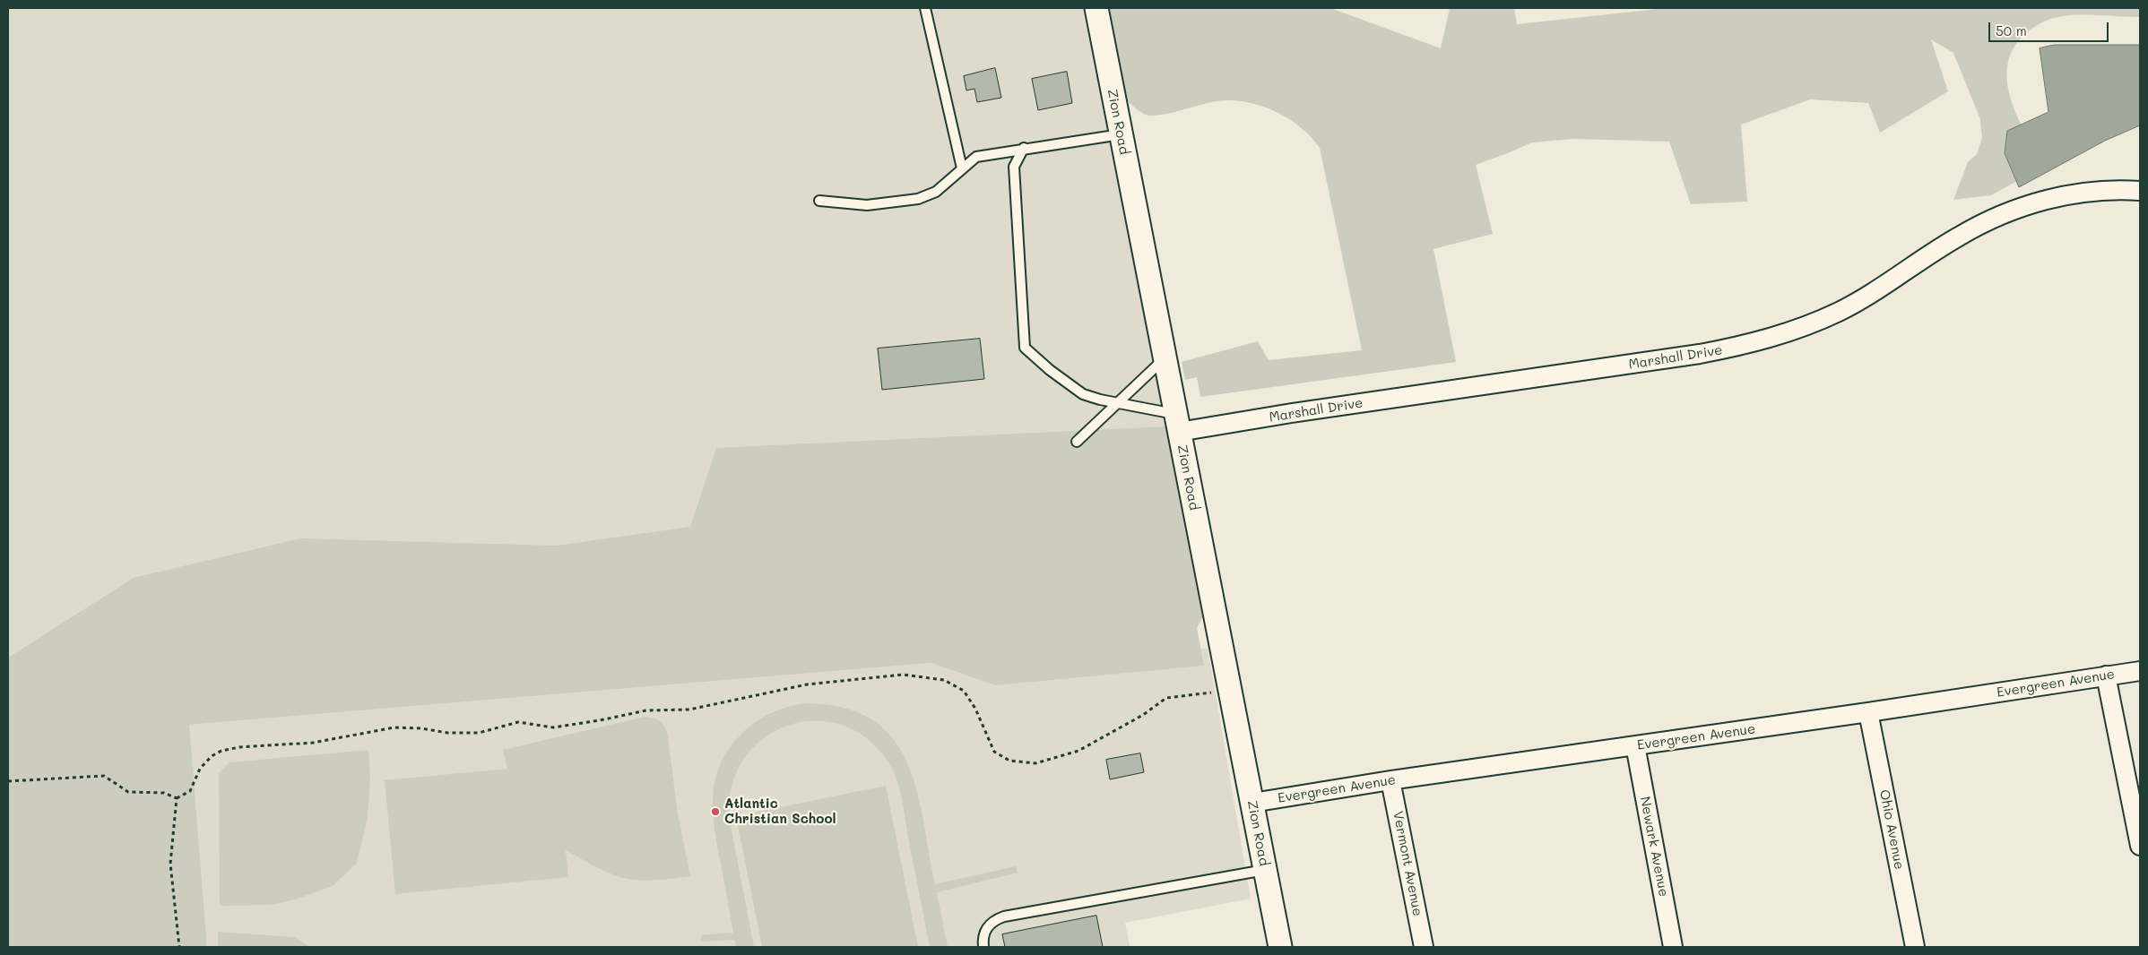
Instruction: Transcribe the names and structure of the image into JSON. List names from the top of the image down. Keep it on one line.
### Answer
{"streets":{"street":["Zion Road","Marshall Drive","Evergreen Avenue","Ohio Avenue","Newark Avenue","Vermont Avenue"]},"crossings":[["Zion Road","Marshall Drive"],["Zion Road","Evergreen Avenue"],["Evergreen Avenue","Ohio Avenue"],["Evergreen Avenue","Newark Avenue"],["Evergreen Avenue","Vermont Avenue"]],"places":["Atlantic Christian School"],"scale_bar":"50 m"}
